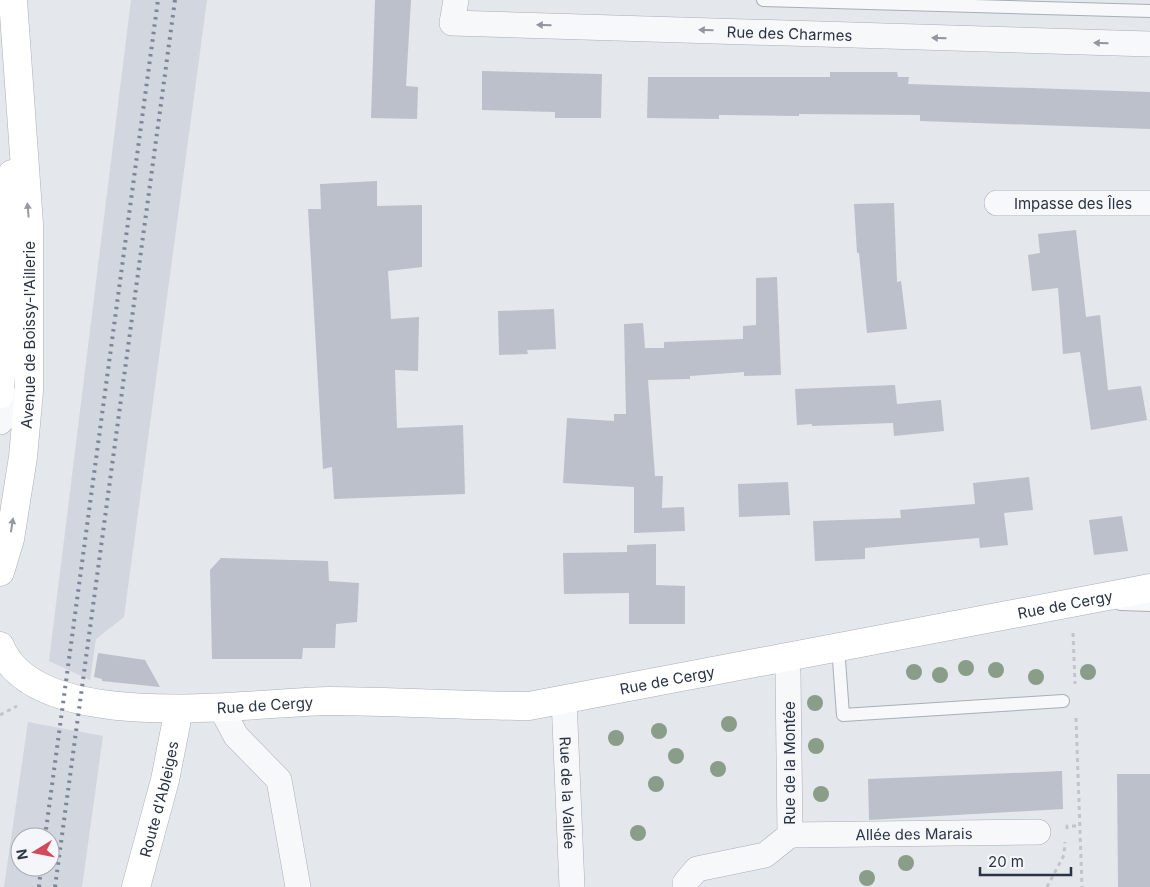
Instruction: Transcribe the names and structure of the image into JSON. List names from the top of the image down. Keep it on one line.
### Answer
{"streets":{"main road":["Avenue de Boissy-l'Aillerie","Rue de Cergy","Route d'Ableiges"],"street":["Rue des Charmes","Impasse des Îles","Rue de la Montée","Rue de la Vallée","Allée des Marais"]},"crossings":[["Rue de Cergy","Rue de la Montée"],["Rue de Cergy","Rue de la Vallée"],["Rue de Cergy","Route d'Ableiges"],["Rue de la Montée","Allée des Marais"]],"one_way":["Rue des Charmes"],"scale_bar":"20 m","north":"left"}
